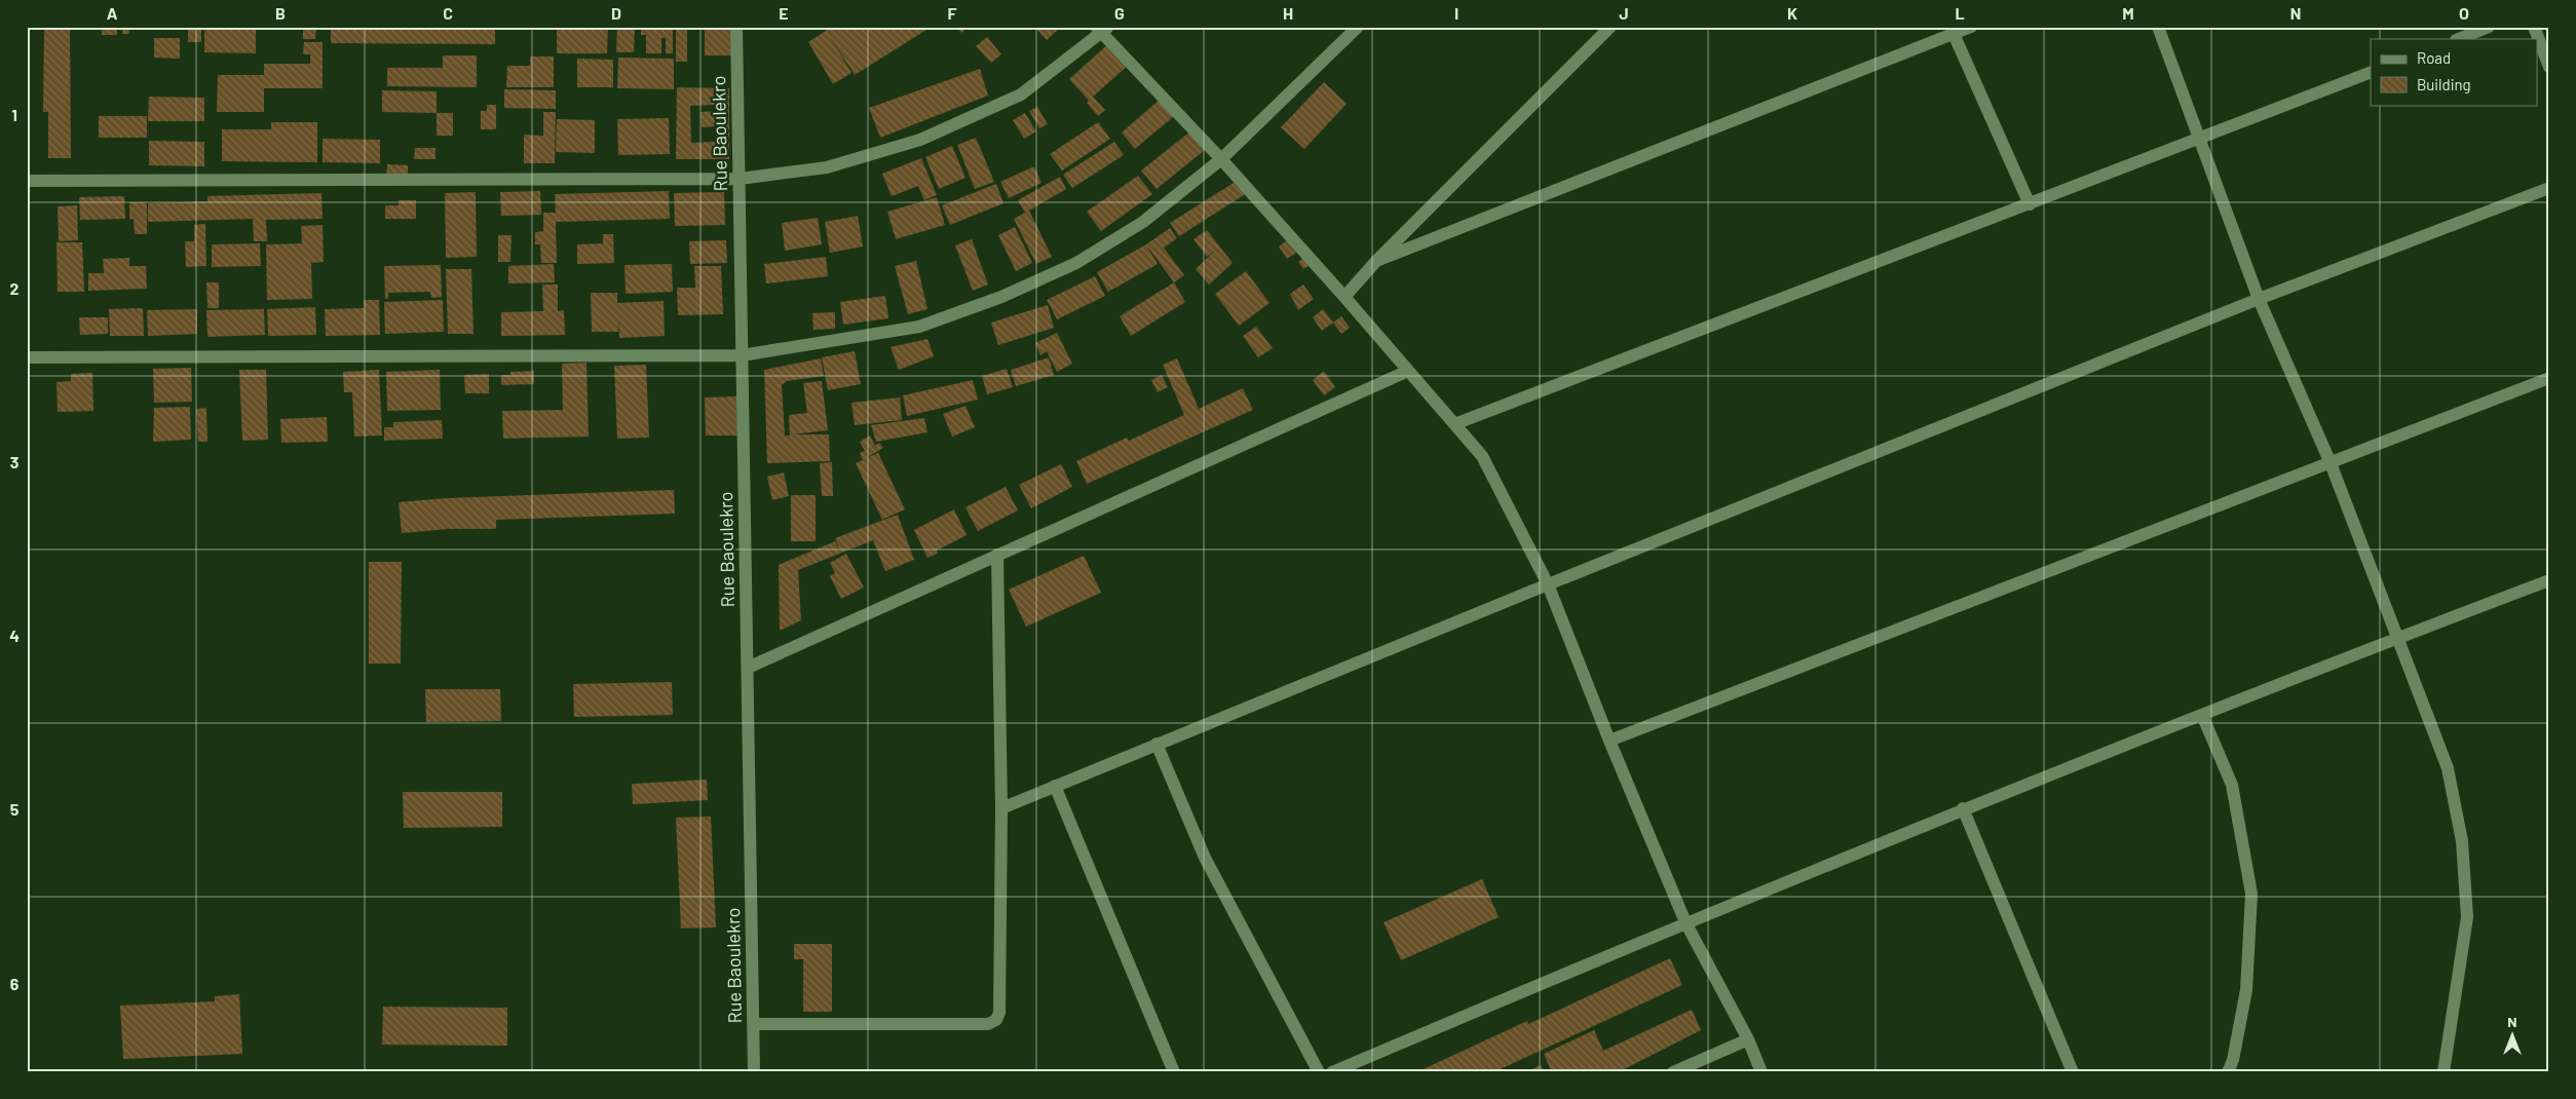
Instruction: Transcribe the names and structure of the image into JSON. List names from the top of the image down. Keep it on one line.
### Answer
{"streets":{"street":["Rue Baoulekro"]},"legend":["Road","Building"],"north":"top","grid":{"columns":["A","B","C","D","E","F","G","H","I","J","K","L","M","N","O"],"rows":["1","2","3","4","5","6"]}}
